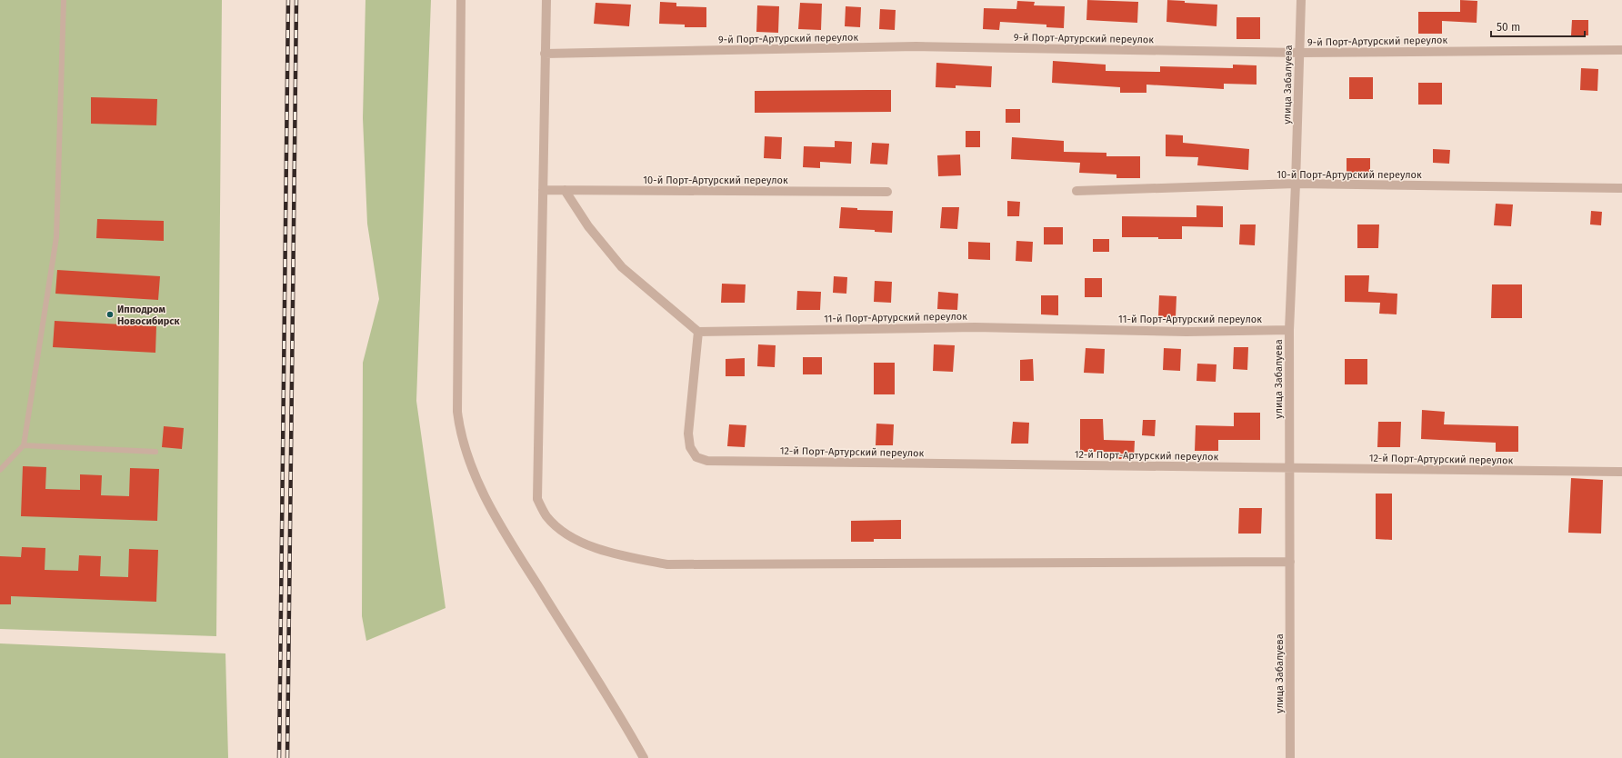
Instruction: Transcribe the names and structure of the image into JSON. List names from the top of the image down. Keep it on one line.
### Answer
{"streets":{"street":["9-й Порт-Артурский переулок","улица Забалуева","10-й Порт-Артурский переулок","11-й Порт-Артурский переулок","12-й Порт-Артурский переулок"]},"crossings":[["9-й Порт-Артурский переулок","улица Забалуева"],["улица Забалуева","10-й Порт-Артурский переулок"],["улица Забалуева","11-й Порт-Артурский переулок"],["улица Забалуева","12-й Порт-Артурский переулок"],["11-й Порт-Артурский переулок","12-й Порт-Артурский переулок"]],"places":["Ипподром Новосибирск"],"scale_bar":"50 m"}
